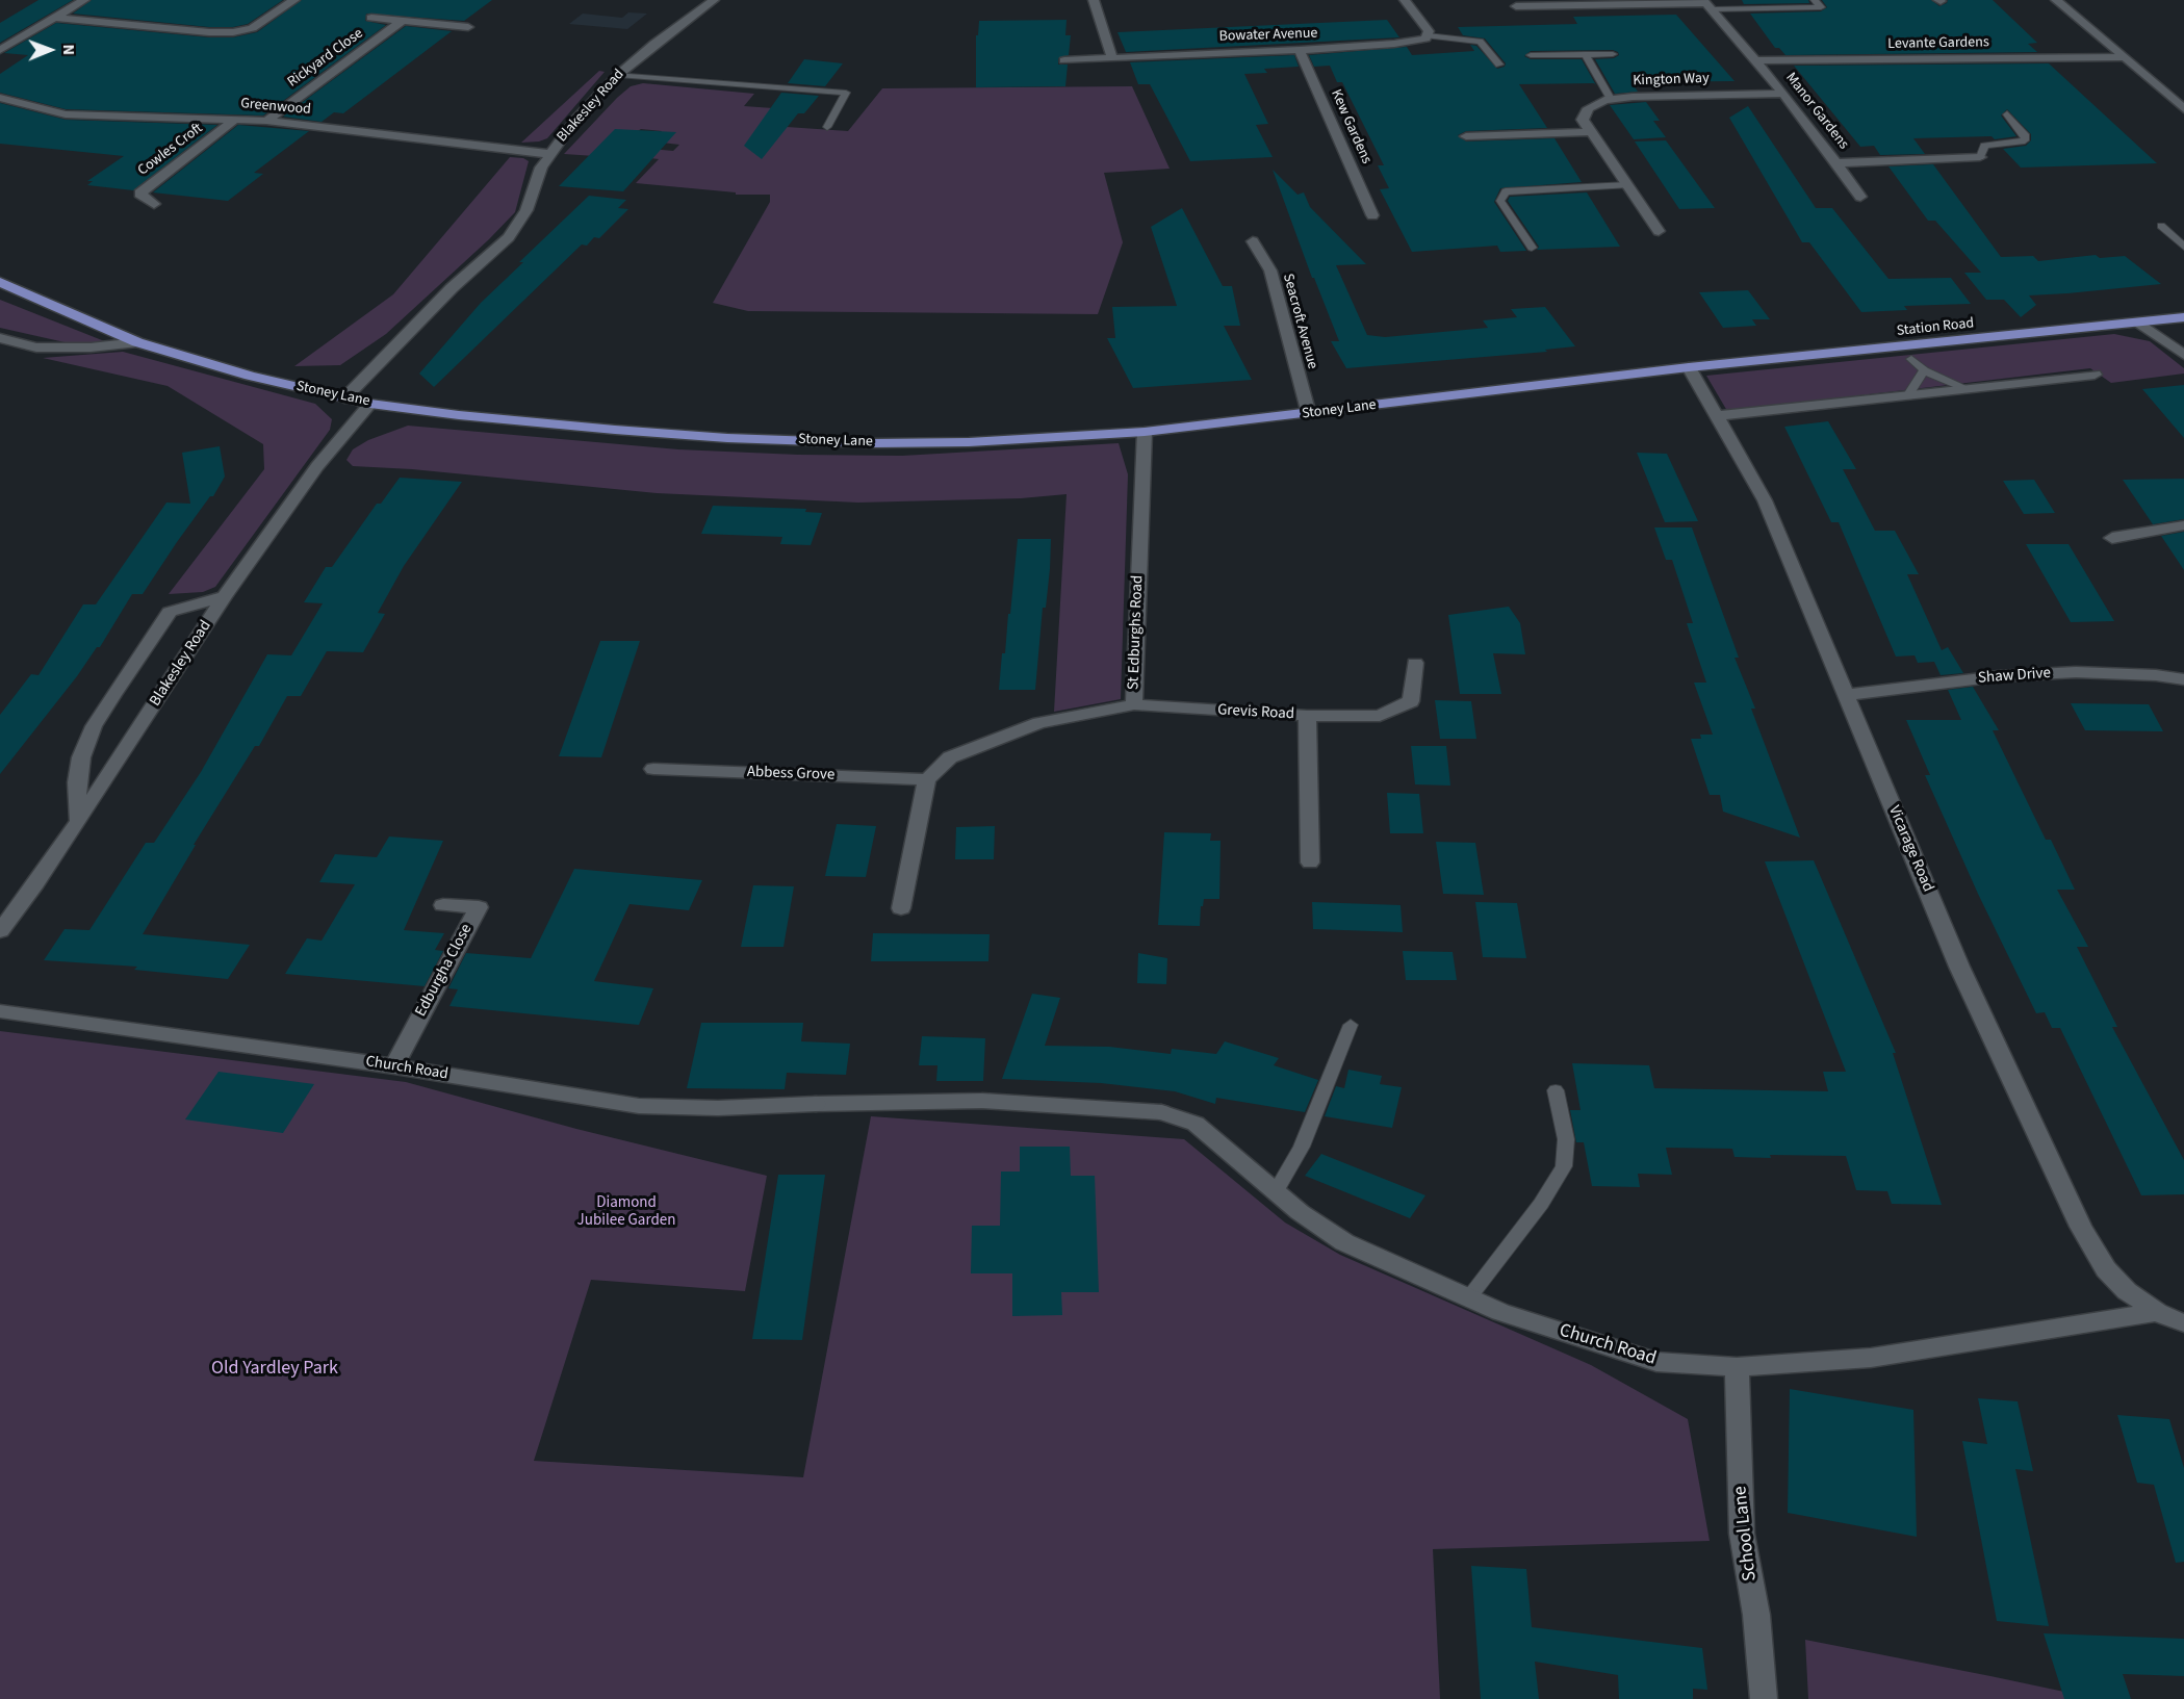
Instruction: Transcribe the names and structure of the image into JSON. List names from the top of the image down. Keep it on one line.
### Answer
{"streets":{"main road":["Station Road","Stoney Lane"],"street":["Bowater Avenue","Levante Gardens","Rickyard Close","Kington Way","Blakesley Road","Greenwood","Manor Gardens","Kew Gardens","Cowles Croft","Seacroft Avenue","St Edburghs Road","Shaw Drive","Grevis Road","Abbess Grove","Vicarage Road","Edburgha Close","Church Road","School Lane"]},"crossings":[["Bowater Avenue","Kew Gardens"],["Levante Gardens","Manor Gardens"],["Rickyard Close","Greenwood"],["Kington Way","Manor Gardens"],["Blakesley Road","Greenwood"],["Blakesley Road","Stoney Lane"],["Greenwood","Cowles Croft"],["Seacroft Avenue","Stoney Lane"],["Station Road","Stoney Lane"],["Station Road","Vicarage Road"],["Stoney Lane","St Edburghs Road"],["Stoney Lane","Vicarage Road"],["St Edburghs Road","Grevis Road"],["St Edburghs Road","Abbess Grove"],["Shaw Drive","Vicarage Road"],["Vicarage Road","Church Road"],["Edburgha Close","Church Road"],["Church Road","School Lane"]],"parks":["Diamond Jubilee Garden","Old Yardley Park"],"north":"right"}
